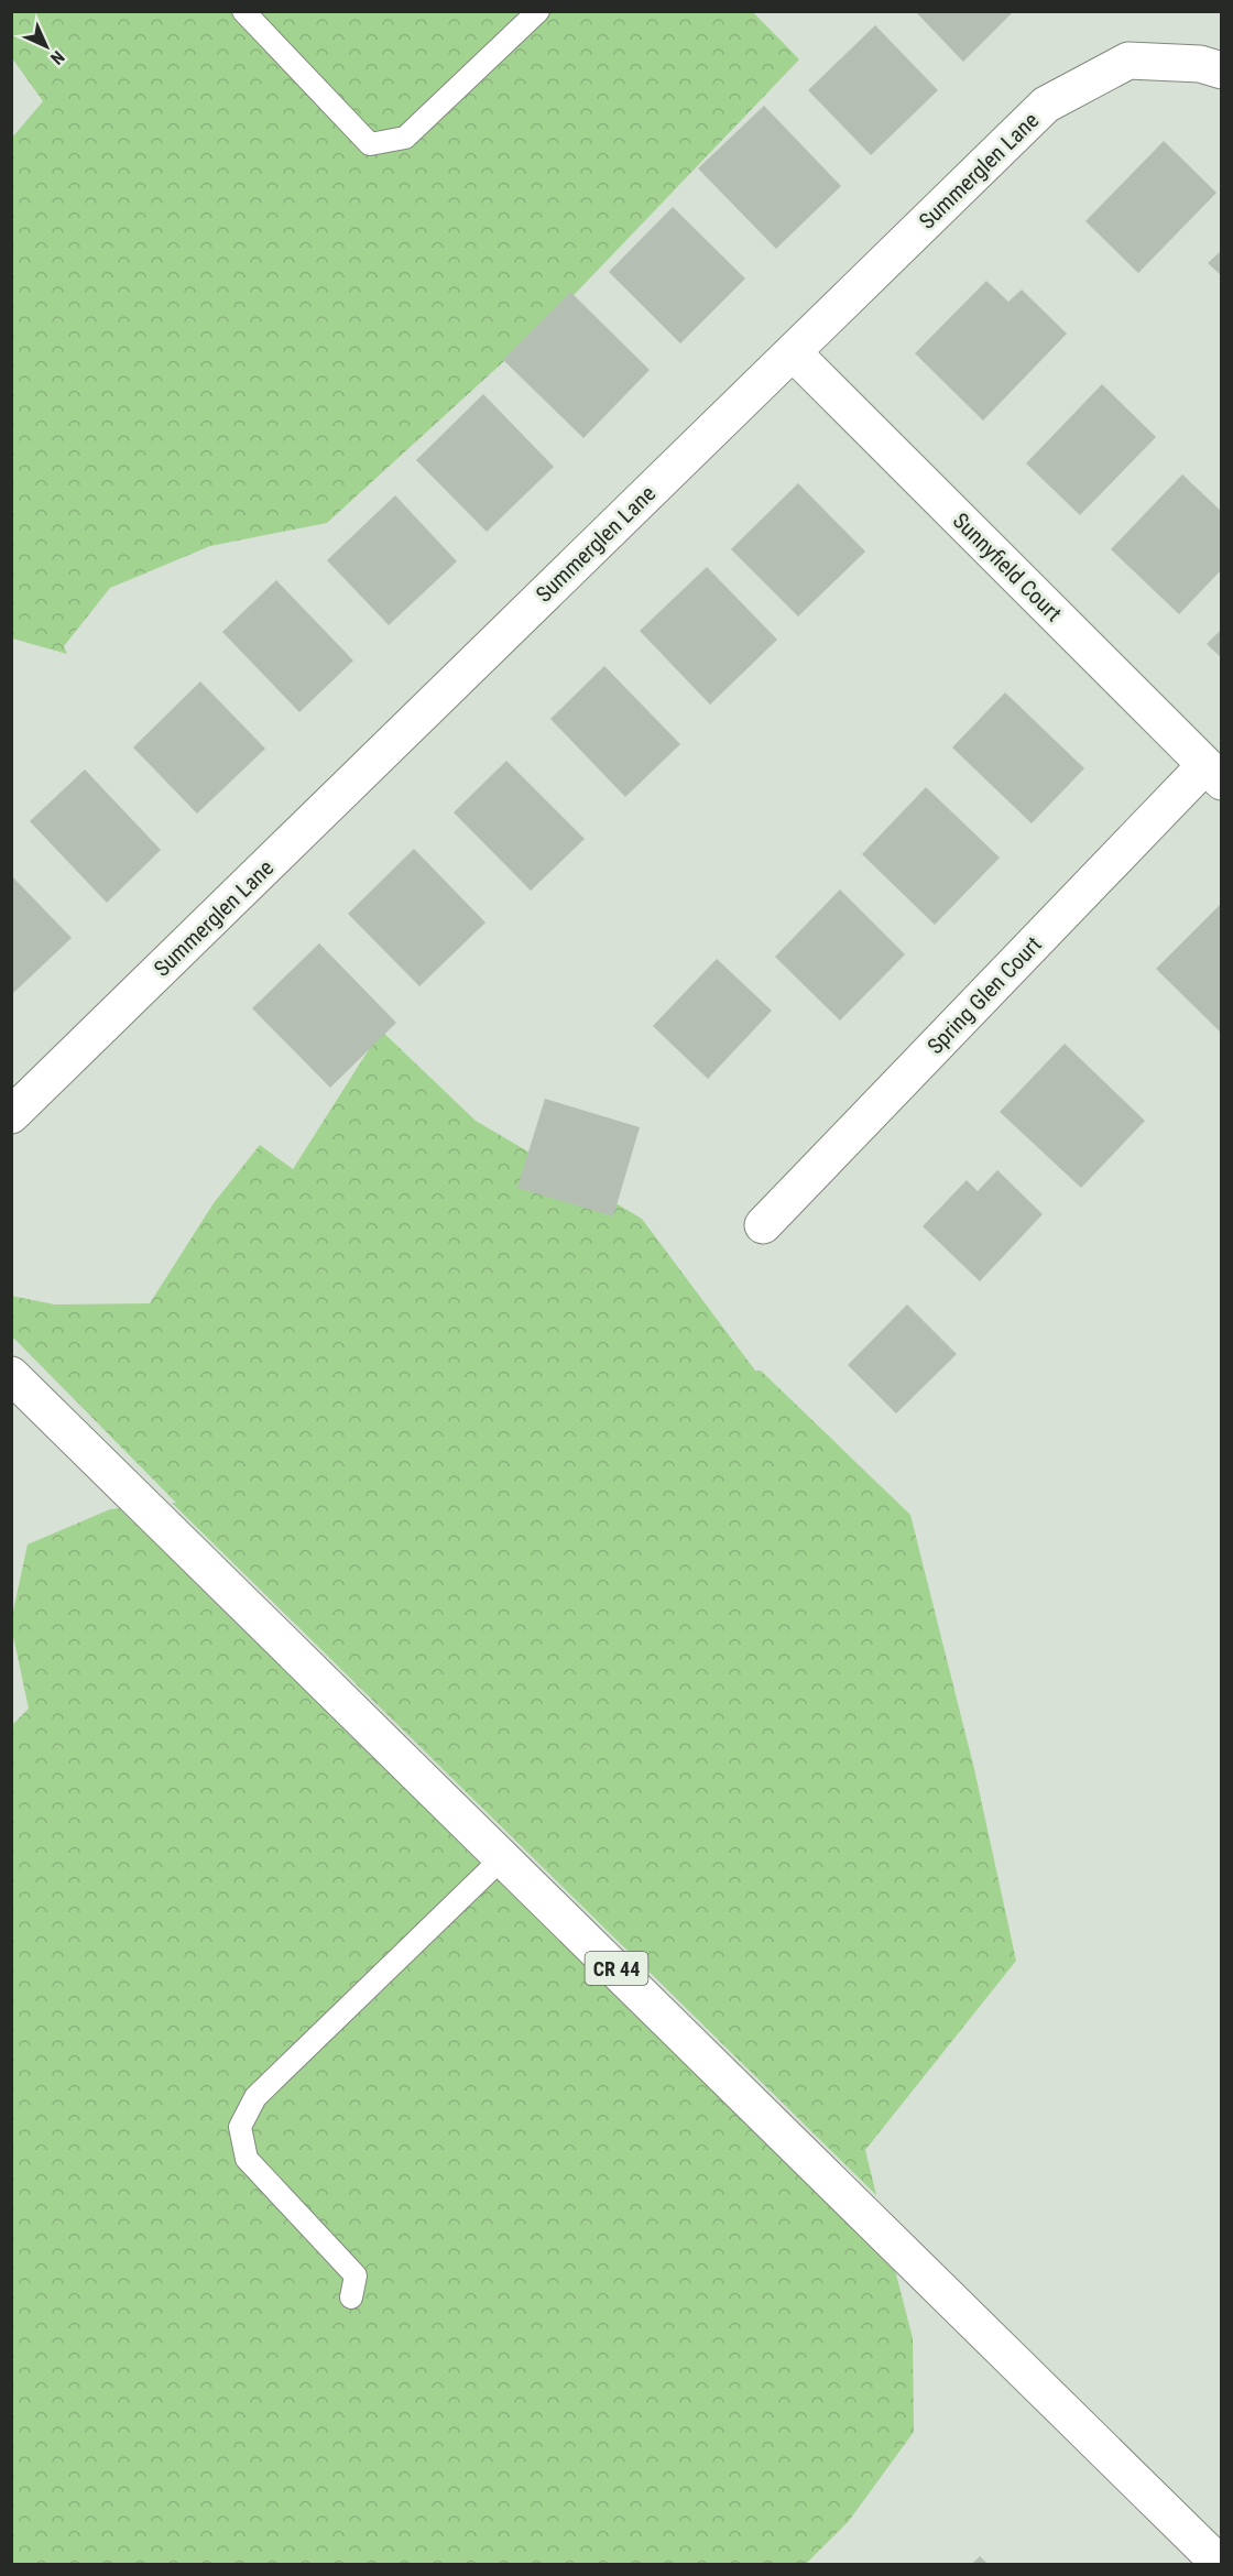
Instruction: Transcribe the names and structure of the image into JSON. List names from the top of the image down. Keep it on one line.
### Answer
{"streets":{"street":["Summerglen Lane","Sunnyfield Court","Spring Glen Court","CR 44"]},"crossings":[["Summerglen Lane","Sunnyfield Court"],["Sunnyfield Court","Spring Glen Court"]],"north":"bottom right"}
